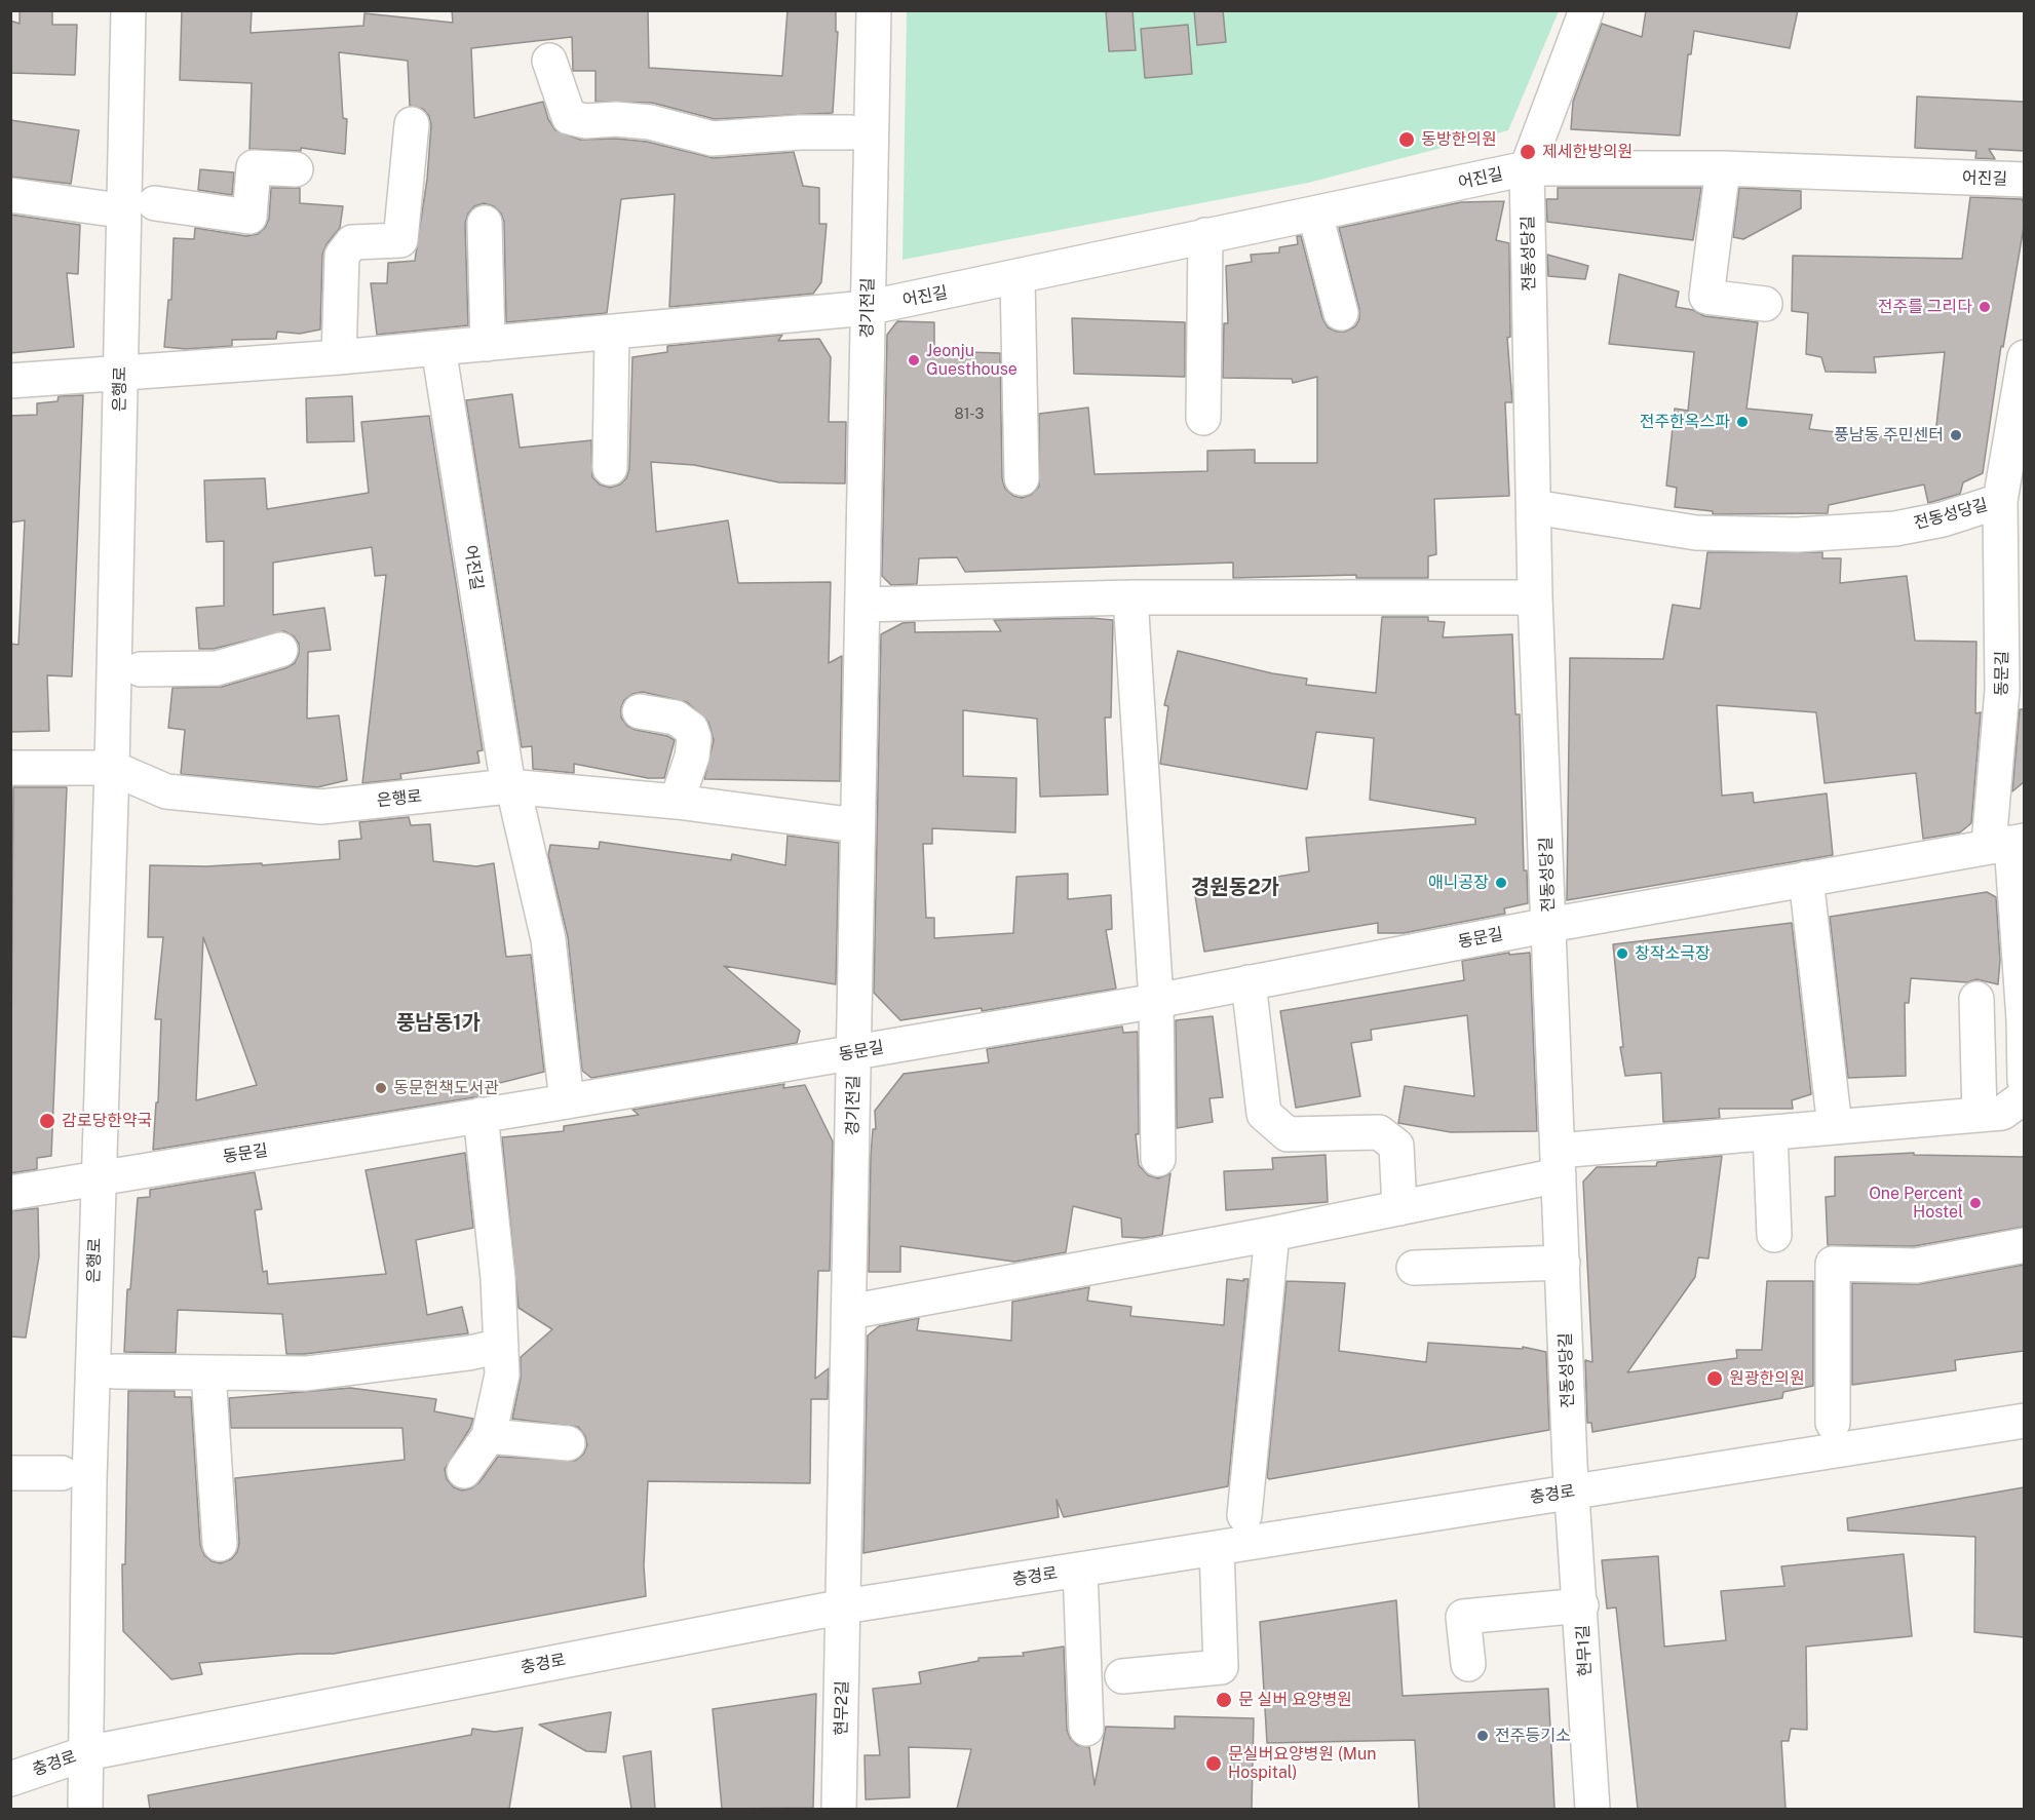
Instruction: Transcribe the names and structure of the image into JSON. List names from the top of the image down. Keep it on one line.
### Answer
{"streets":{"street":["어진길","전동성당길","경기전길","은행로","동문길","충경로","현무1길","현무2길"]},"crossings":[["어진길","전동성당길"],["어진길","경기전길"],["어진길","은행로"],["전동성당길","동문길"],["전동성당길","충경로"],["전동성당길","현무1길"],["경기전길","동문길"],["경기전길","충경로"],["경기전길","현무2길"],["은행로","동문길"],["은행로","충경로"],["충경로","현무1길"],["충경로","현무2길"]],"districts":["경원동2가","풍남동1가"],"places":["동방한의원","제세한방의원","전주를 그리다","Jeonju Guesthouse","전주한옥스파","풍남동 주민센터","애니공장","창작소극장","동문헌책도서관","감로당한약국","One Percent Hostel","원광한의원","문 실버 요양병원","전주등기소","문실버요양병원 (Mun Hospital)"],"house_numbers":["81-3"]}
